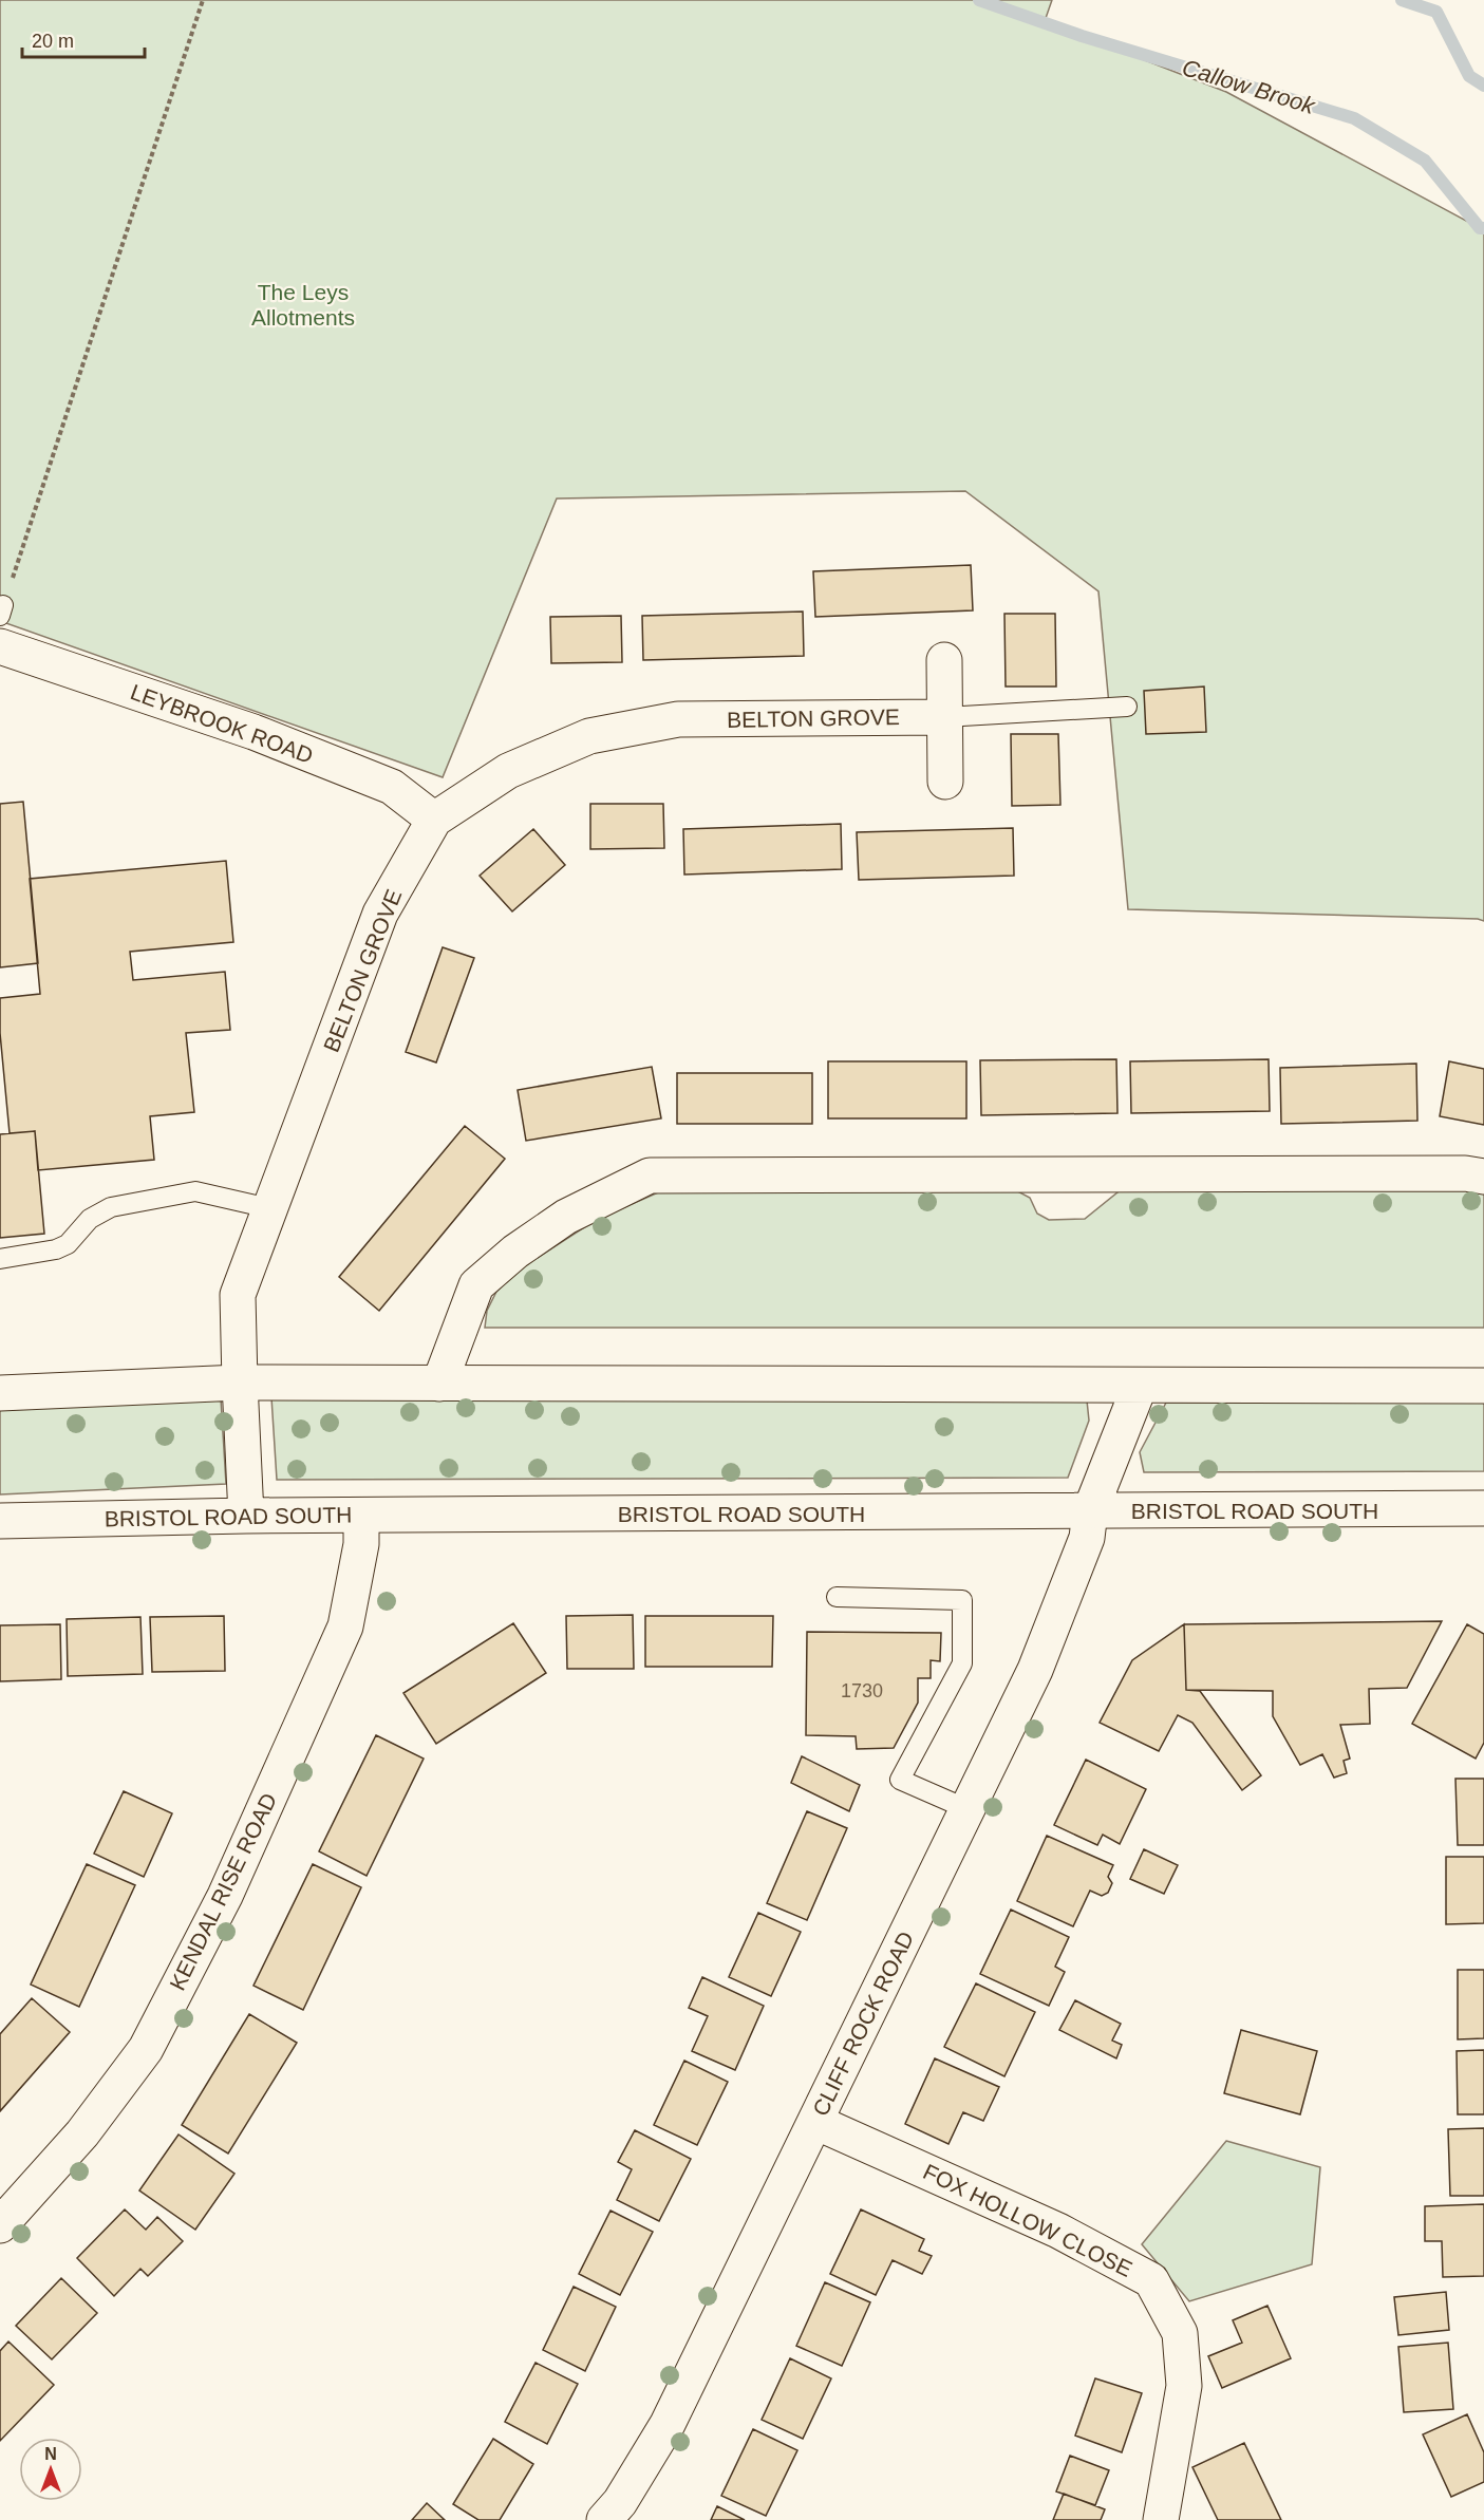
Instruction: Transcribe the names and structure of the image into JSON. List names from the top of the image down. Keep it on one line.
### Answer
{"streets":{"main road":["BELTON GROVE","LEYBROOK ROAD","BRISTOL ROAD SOUTH","KENDAL RISE ROAD","CLIFF ROCK ROAD","FOX HOLLOW CLOSE"]},"crossings":[["BELTON GROVE","LEYBROOK ROAD"],["BELTON GROVE","BRISTOL ROAD SOUTH"],["BRISTOL ROAD SOUTH","KENDAL RISE ROAD"],["BRISTOL ROAD SOUTH","CLIFF ROCK ROAD"],["CLIFF ROCK ROAD","FOX HOLLOW CLOSE"]],"water":["Callow Brook"],"parks":["The Leys Allotments"],"house_numbers":["1730"],"scale_bar":"20 m","north":"top"}
